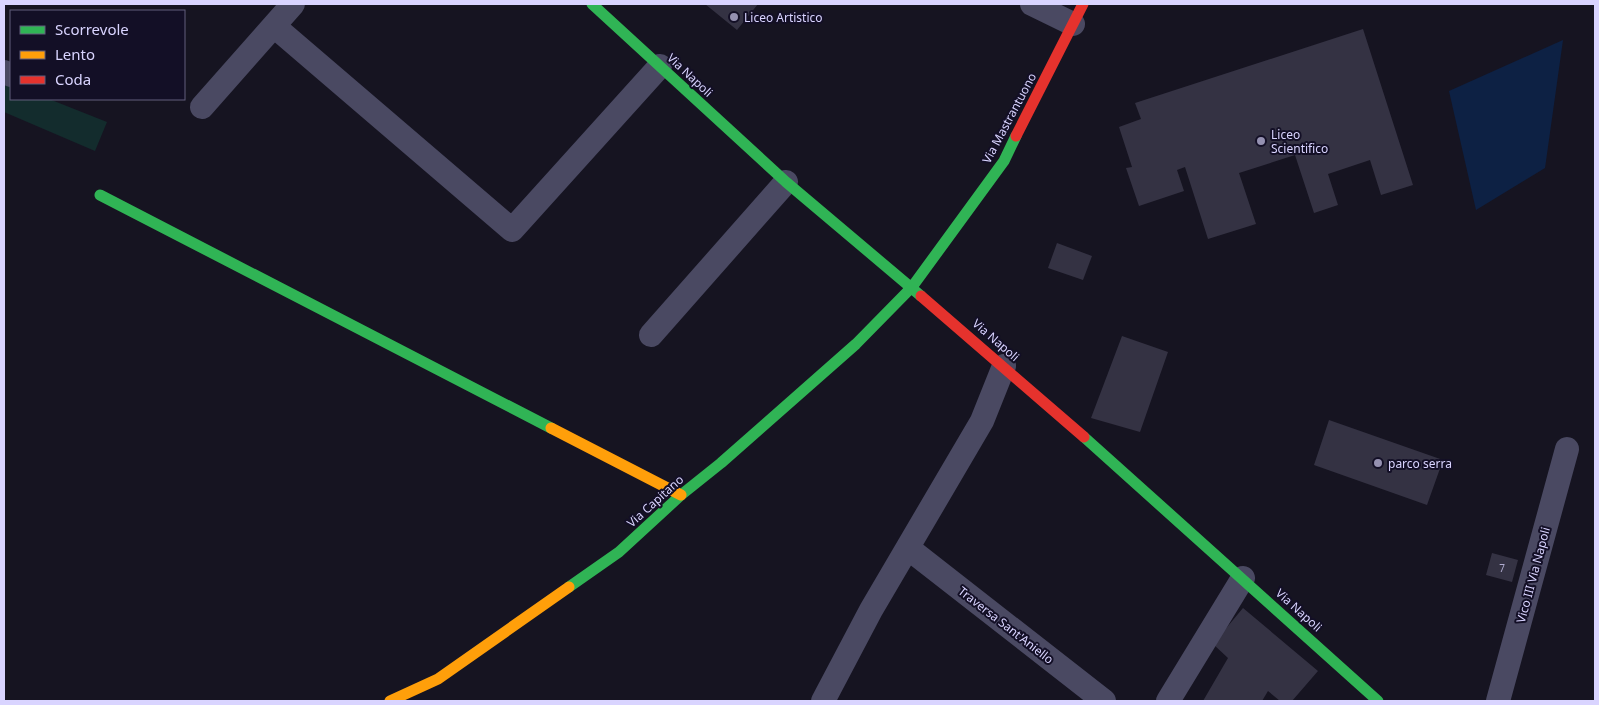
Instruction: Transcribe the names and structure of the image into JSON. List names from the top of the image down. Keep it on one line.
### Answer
{"streets":{"street":["Via Napoli","Via Mastrantuono","Via Capitano","Vico III Via Napoli","Traversa Sant'Aniello"]},"crossings":[["Via Napoli","Via Mastrantuono"],["Via Napoli","Via Capitano"],["Via Mastrantuono","Via Capitano"]],"places":["Liceo Artistico","Liceo Scientifico","parco serra"],"house_numbers":["7"],"legend":["Scorrevole","Lento","Coda"]}
